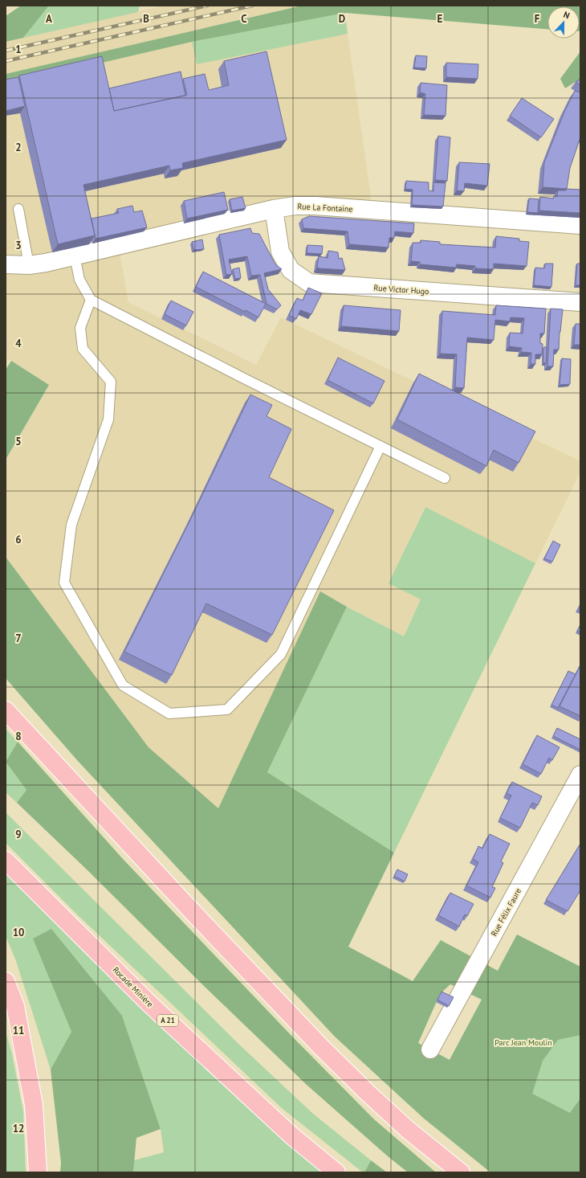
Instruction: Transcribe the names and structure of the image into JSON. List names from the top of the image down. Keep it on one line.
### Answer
{"streets":{"highway":["Rocade Minière","A 21"],"street":["Rue La Fontaine","Rue Victor Hugo","Rue Félix Faure"]},"crossings":[["Rue La Fontaine","Rue Victor Hugo"]],"parks":["Parc Jean Moulin"],"north":"top","grid":{"columns":["A","B","C","D","E","F"],"rows":["1","2","3","4","5","6","7","8","9","10","11","12"]}}
